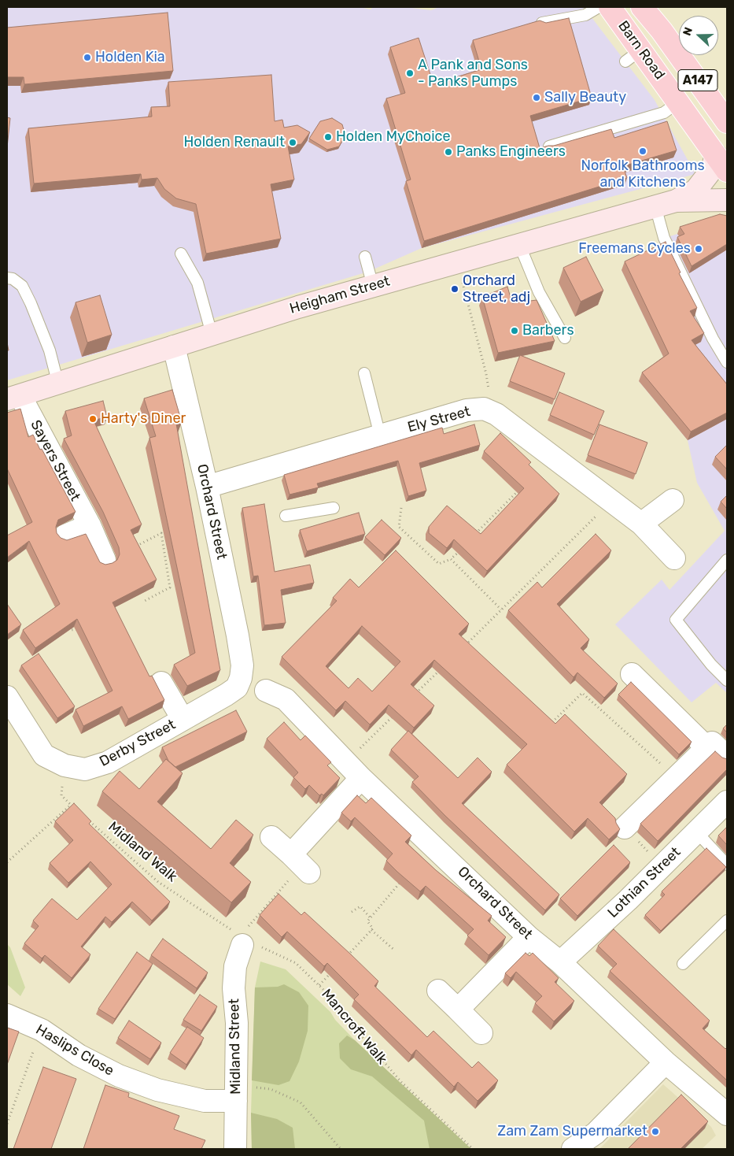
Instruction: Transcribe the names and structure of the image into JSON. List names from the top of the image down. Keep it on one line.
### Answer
{"streets":{"main road":["Barn Road","A147"],"street":["Heigham Street","Ely Street","Sayers Street","Orchard Street","Derby Street","Lothian Street","Midland Street","Haslips Close"],"path":["Midland Walk","Mancroft Walk"]},"crossings":[["Barn Road","Heigham Street"],["Heigham Street","Sayers Street"],["Heigham Street","Orchard Street"],["Ely Street","Orchard Street"],["Orchard Street","Derby Street"],["Orchard Street","Lothian Street"],["Midland Walk","Mancroft Walk"],["Midland Walk","Midland Street"],["Mancroft Walk","Midland Street"],["Midland Street","Haslips Close"]],"places":["Holden Kia","A Pank and Sons - Panks Pumps","Sally Beauty","Holden MyChoice","Holden Renault","Norfolk Bathrooms and Kitchens","Panks Engineers","Freemans Cycles","Orchard Street, adj","Barbers","Harty's Diner","Zam Zam Supermarket"],"north":"left"}
